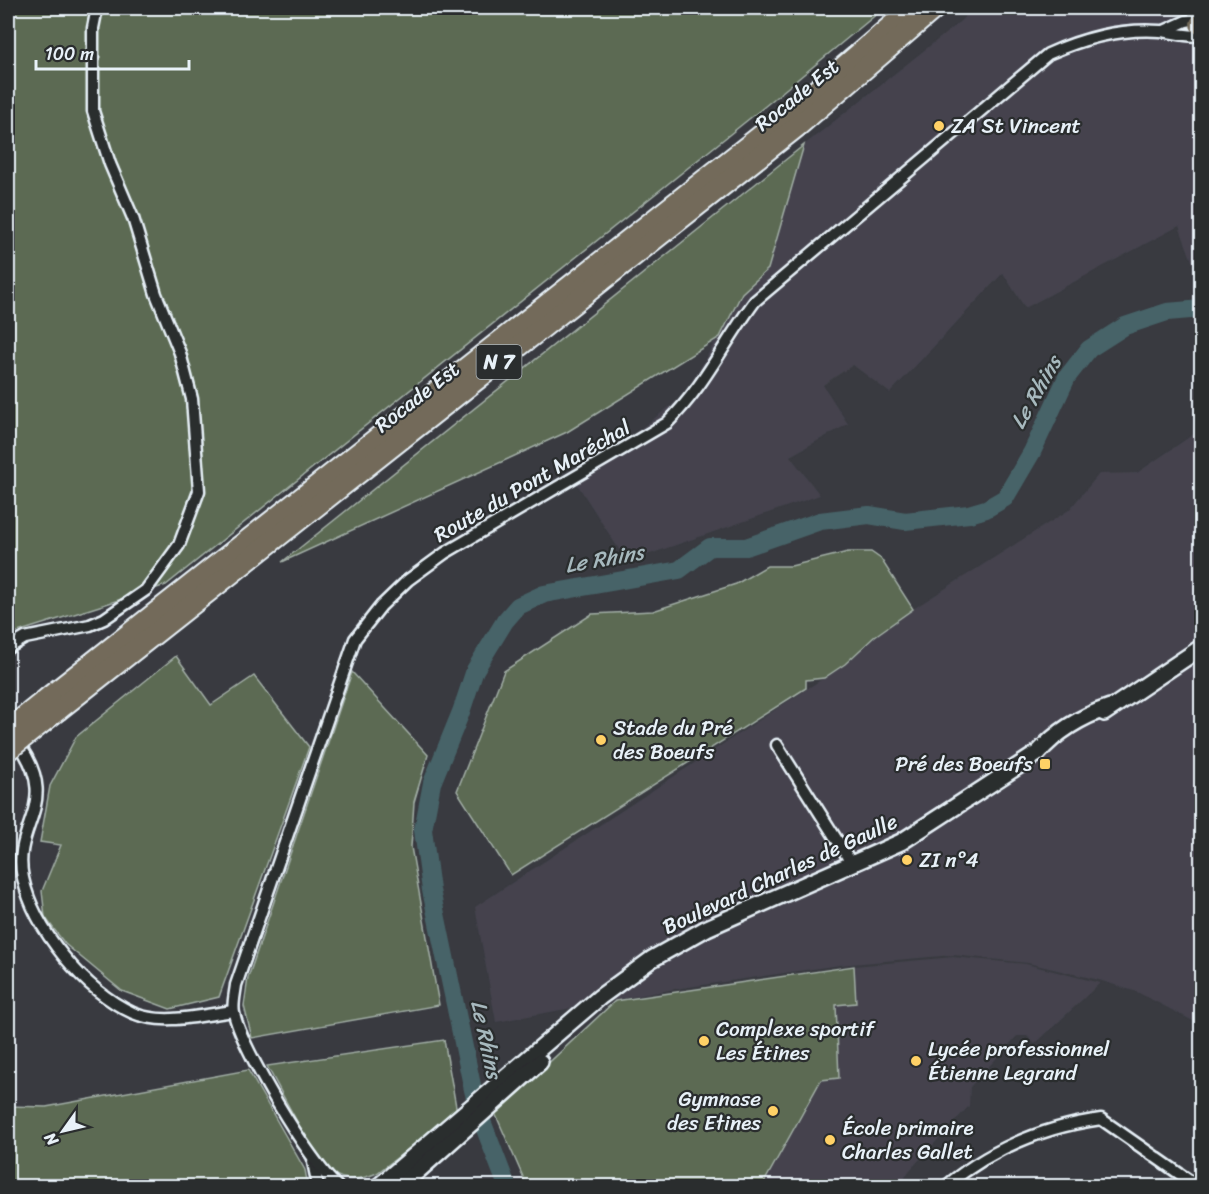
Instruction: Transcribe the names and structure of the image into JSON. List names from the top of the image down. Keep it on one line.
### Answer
{"streets":{"highway":["Rocade Est","N 7"],"street":["Route du Pont Maréchal","Boulevard Charles de Gaulle"]},"water":["Le Rhins"],"places":{"other":["ZA St Vincent","Stade du Pré des Boeufs","ZI n°4","Complexe sportif Les Étines","Lycée professionnel Étienne Legrand","Gymnase des Etines","École primaire Charles Gallet"],"transit":["Pré des Boeufs"]},"scale_bar":"100 m","north":"bottom left"}
